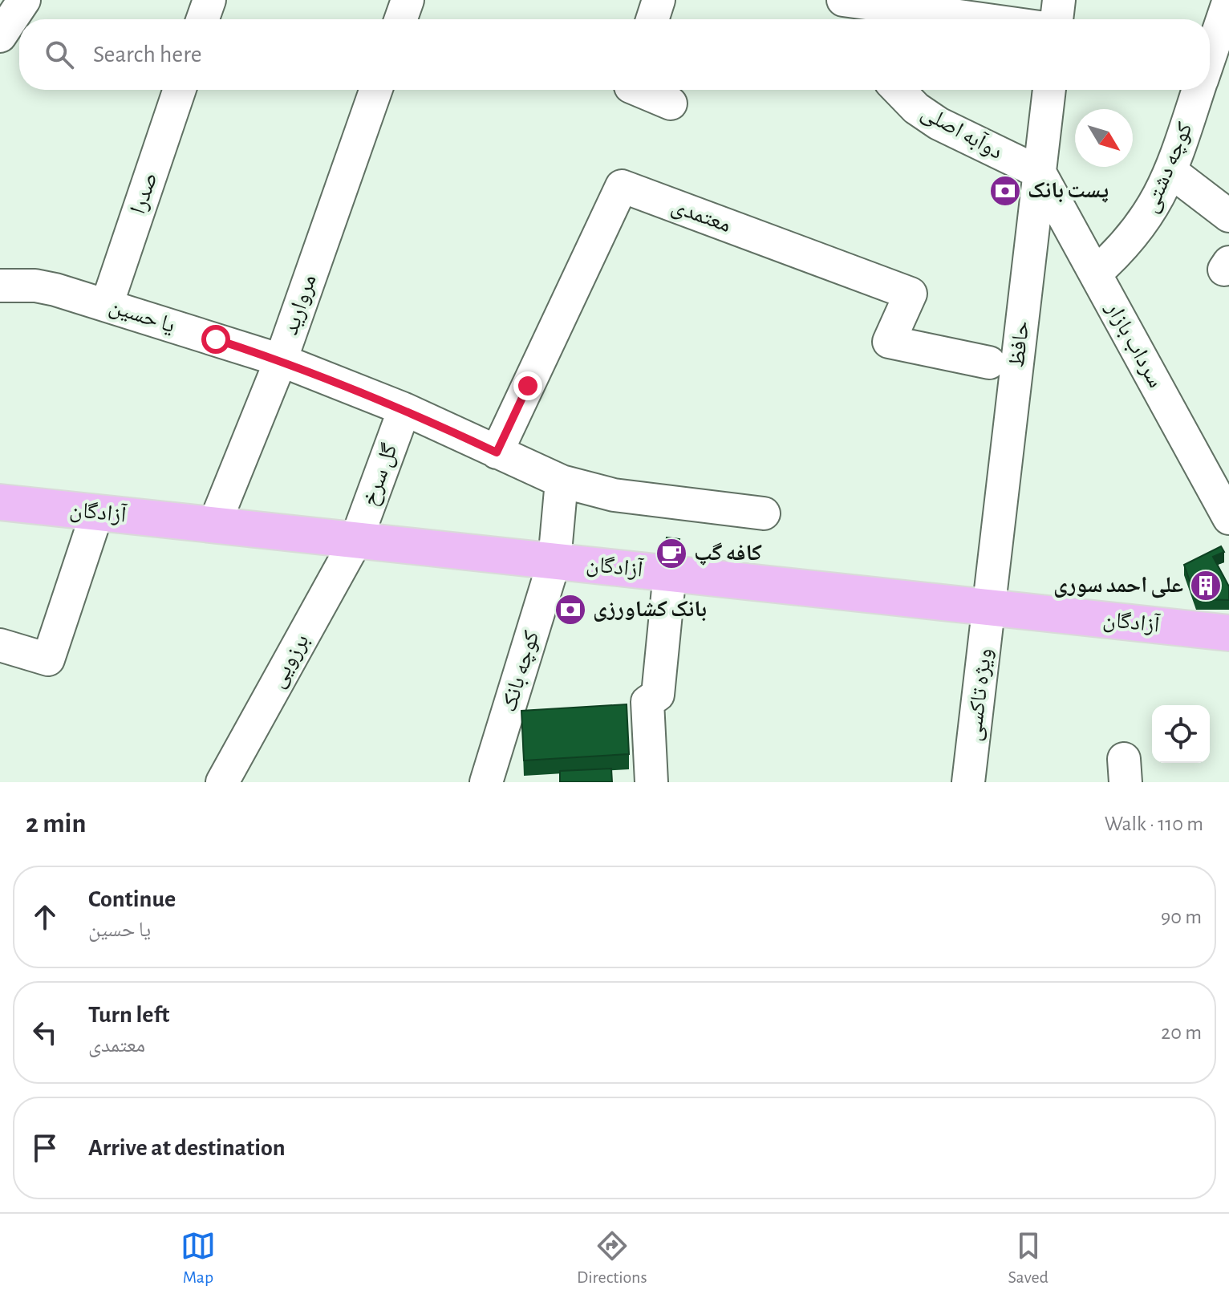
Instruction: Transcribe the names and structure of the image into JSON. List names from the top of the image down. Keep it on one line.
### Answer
{"streets":{"main road":["آزادگان"],"street":["دوآبه اصلی","کوچه دشتی","صدرا","معتمدی","مروارید","یا حسین","حافظ","سرداب بازار","گل سرخ","برزویی","کوچه بانک","ویژه تاکسی"]},"crossings":[["دوآبه اصلی","حافظ"],["دوآبه اصلی","سرداب بازار"],["کوچه دشتی","سرداب بازار"],["صدرا","یا حسین"],["معتمدی","یا حسین"],["مروارید","یا حسین"],["مروارید","آزادگان"],["یا حسین","گل سرخ"],["حافظ","سرداب بازار"],["حافظ","آزادگان"],["حافظ","ویژه تاکسی"],["گل سرخ","آزادگان"],["گل سرخ","برزویی"],["آزادگان","برزویی"],["آزادگان","کوچه بانک"],["آزادگان","ویژه تاکسی"]],"places":{"bank":["پست بانک","بانک کشاورزی"],"cafe":["کافه گپ"],"building":["علی احمد سوری"]},"north":"bottom right","page":{"search":"Search here","heading":["2 min","Walk · 110 m"],"list":[["Continue","یا حسین","90 m"],["Turn left","معتمدی","20 m"],"Arrive at destination"],"nav":["Map","Directions","Saved"]}}
